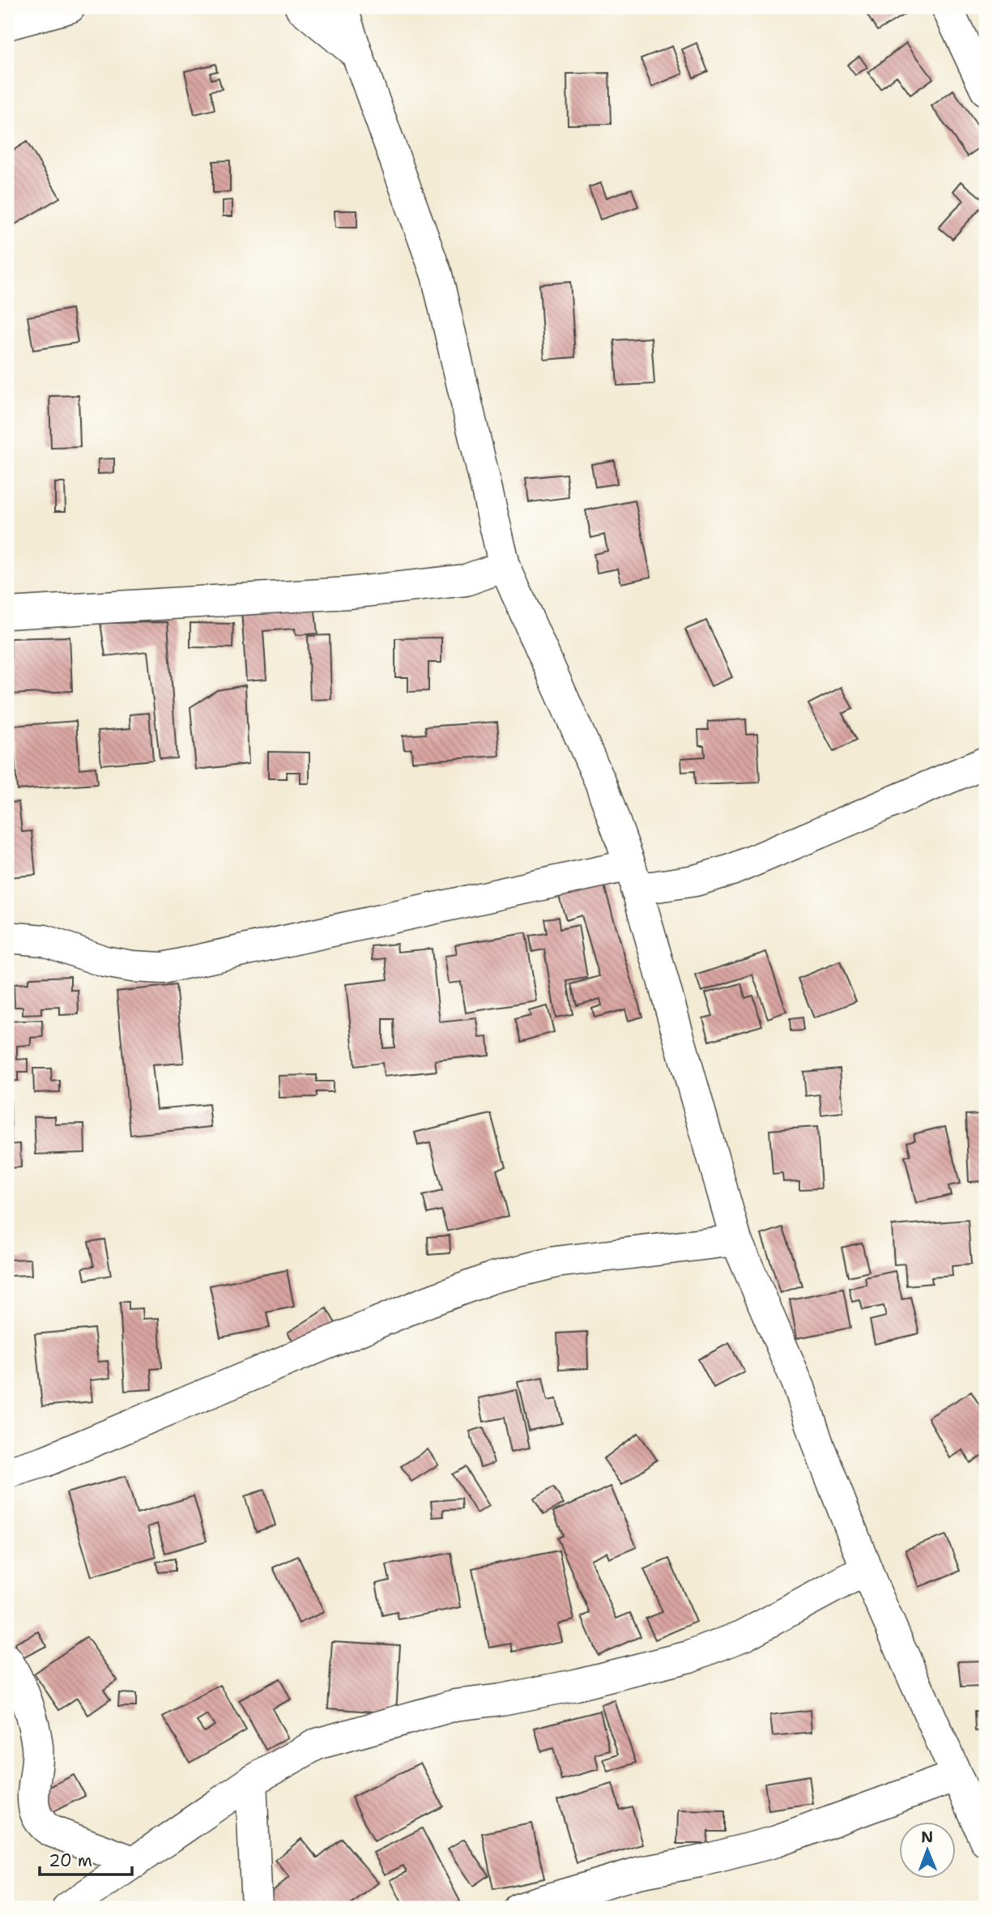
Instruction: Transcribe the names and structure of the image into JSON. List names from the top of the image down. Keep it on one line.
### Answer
{"scale_bar":"20 m","north":"top"}
